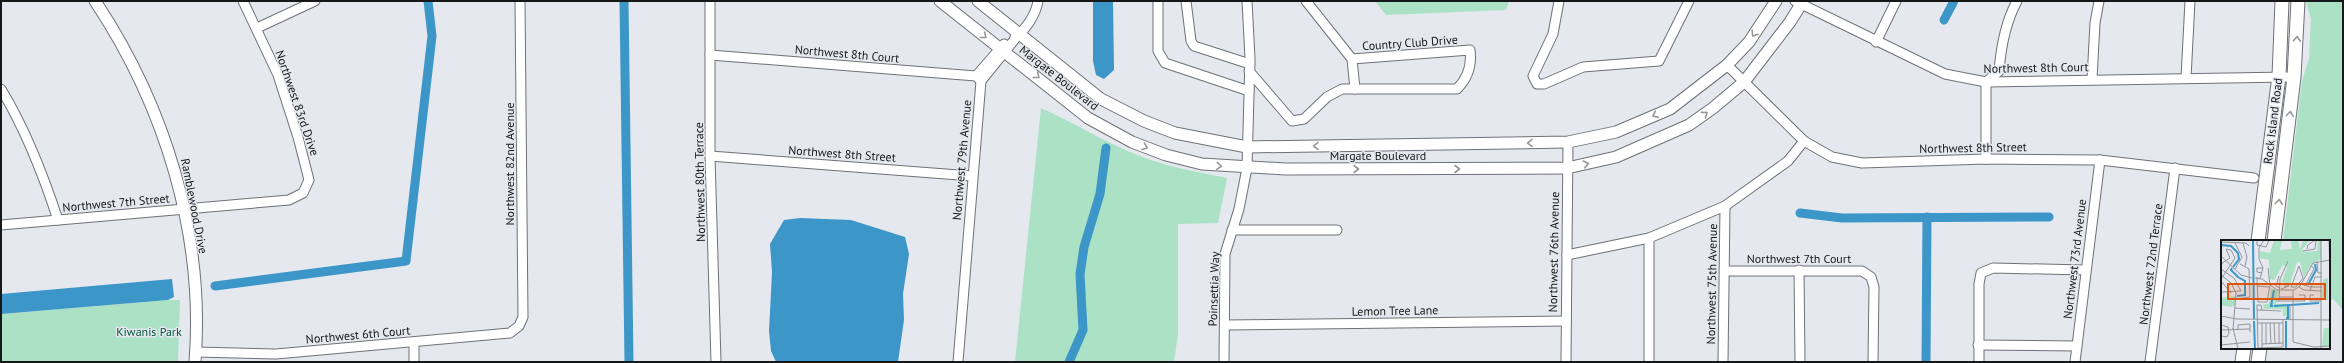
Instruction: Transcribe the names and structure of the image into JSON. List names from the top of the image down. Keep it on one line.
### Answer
{"streets":{"main road":["Rock Island Road"],"street":["Country Club Drive","Northwest 8th Court","Margate Boulevard","Northwest 83rd Drive","Northwest 8th Street","Northwest 79th Avenue","Northwest 82nd Avenue","Northwest 80th Terrace","Northwest 7th Street","Ramblewood Drive","Northwest 76th Avenue","Northwest 7th Court","Northwest 73rd Avenue","Northwest 72nd Terrace","Northwest 75th Avenue","Poinsettia Way","Lemon Tree Lane","Northwest 6th Court"]},"crossings":[["Northwest 8th Court","Margate Boulevard"],["Northwest 8th Court","Rock Island Road"],["Northwest 8th Court","Northwest 79th Avenue"],["Northwest 8th Court","Northwest 80th Terrace"],["Margate Boulevard","Northwest 8th Street"],["Margate Boulevard","Northwest 76th Avenue"],["Margate Boulevard","Poinsettia Way"],["Northwest 83rd Drive","Northwest 7th Street"],["Northwest 8th Street","Northwest 79th Avenue"],["Northwest 8th Street","Northwest 80th Terrace"],["Northwest 8th Street","Northwest 73rd Avenue"],["Northwest 8th Street","Northwest 72nd Terrace"],["Northwest 82nd Avenue","Northwest 6th Court"],["Northwest 7th Street","Ramblewood Drive"],["Ramblewood Drive","Northwest 6th Court"],["Northwest 76th Avenue","Lemon Tree Lane"],["Northwest 7th Court","Northwest 75th Avenue"],["Poinsettia Way","Lemon Tree Lane"]],"parks":["Kiwanis Park"]}
